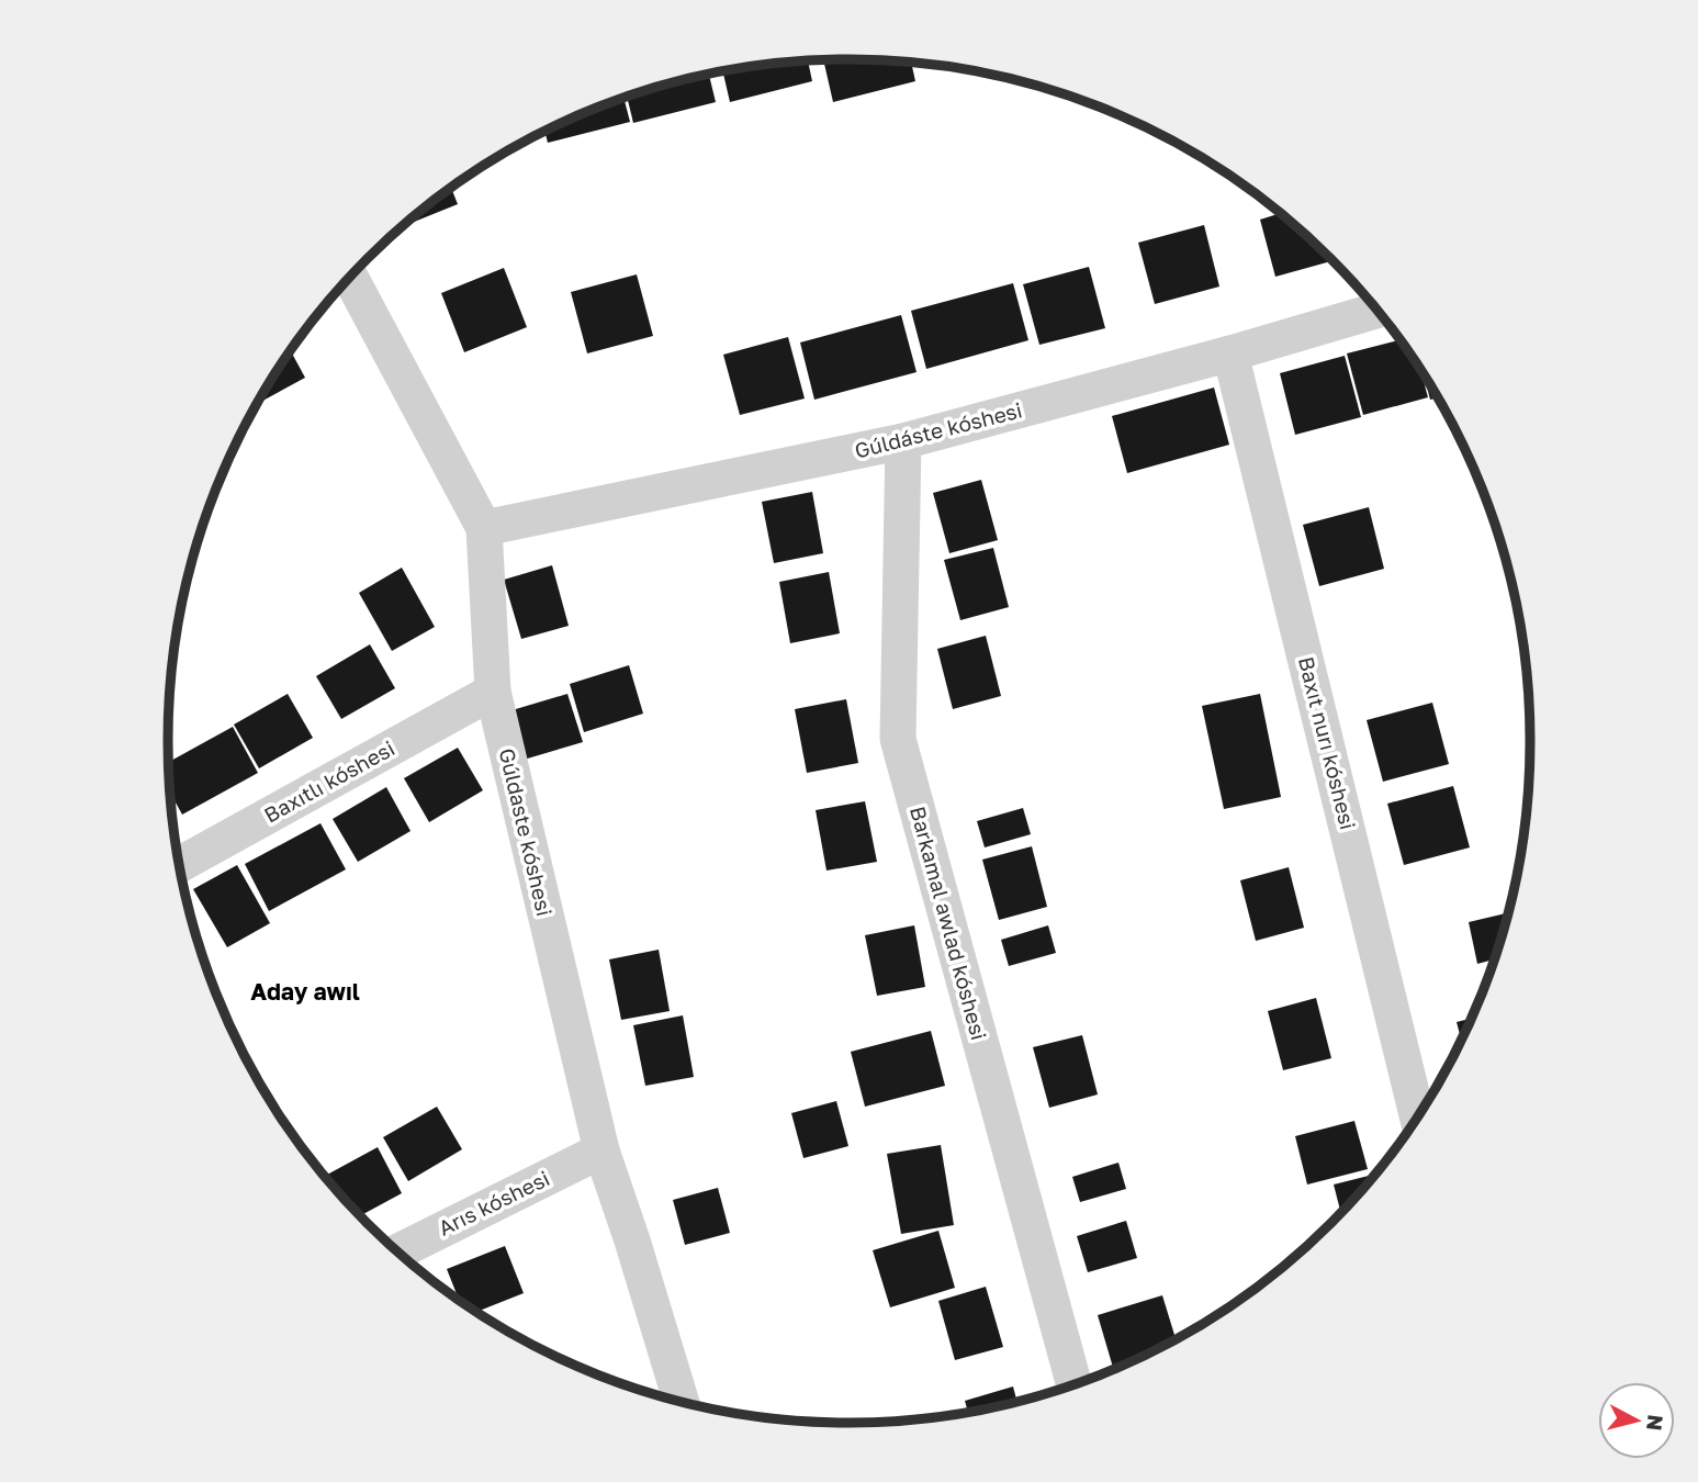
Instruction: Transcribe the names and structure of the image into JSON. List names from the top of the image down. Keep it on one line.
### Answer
{"streets":{"street":["Gúldáste kóshesi","Baxıt nurı kóshesi","Baxıtlı kóshesi","Gúldaste kóshesi","Barkamal awlad kóshesi","Arıs kóshesi"]},"crossings":[["Gúldáste kóshesi","Baxıt nurı kóshesi"],["Gúldáste kóshesi","Gúldaste kóshesi"],["Gúldáste kóshesi","Barkamal awlad kóshesi"],["Baxıtlı kóshesi","Gúldaste kóshesi"],["Gúldaste kóshesi","Arıs kóshesi"]],"districts":["Aday awıl"],"north":"right"}
